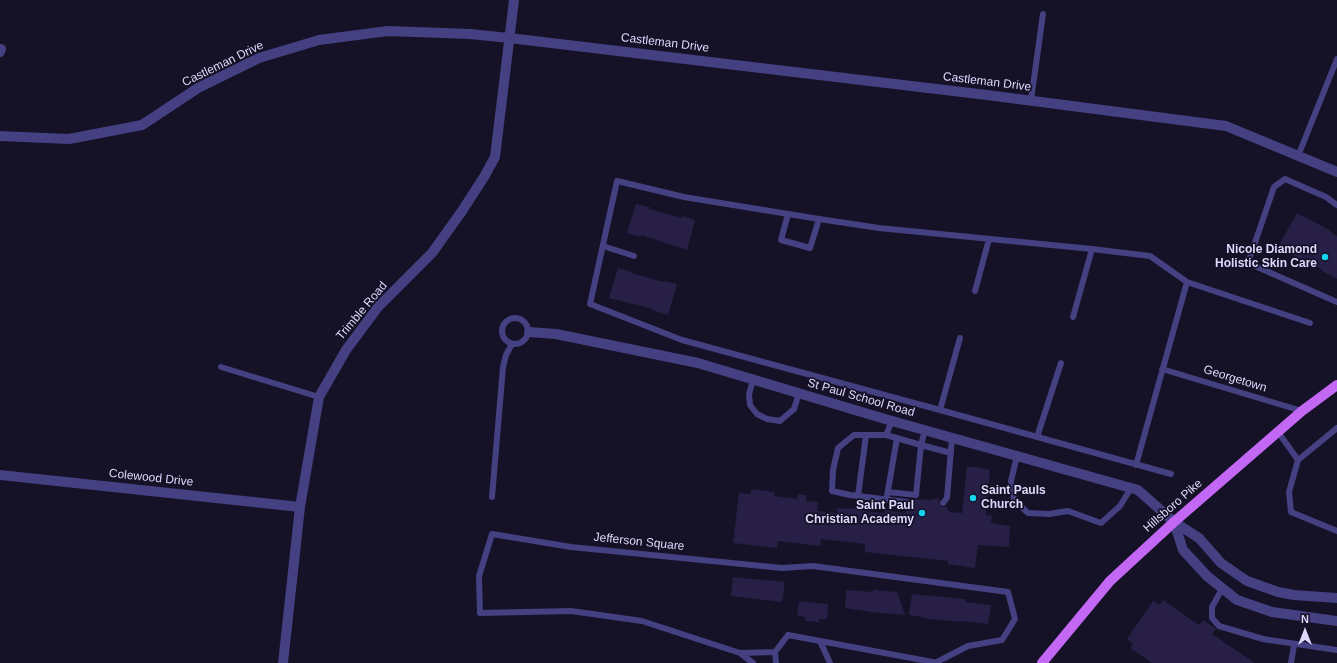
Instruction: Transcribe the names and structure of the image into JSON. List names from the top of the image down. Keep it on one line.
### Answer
{"streets":{"main road":["Hillsboro Pike"],"street":["Castleman Drive","Trimble Road","St Paul School Road","Colewood Drive"],"lane":["Georgetown","Jefferson Square"]},"crossings":[["Castleman Drive","Trimble Road"],["Trimble Road","Colewood Drive"],["Georgetown","Hillsboro Pike"],["St Paul School Road","Hillsboro Pike"]],"places":["Nicole Diamond Holistic Skin Care","Saint Pauls Church","Saint Paul Christian Academy"],"north":"top"}
